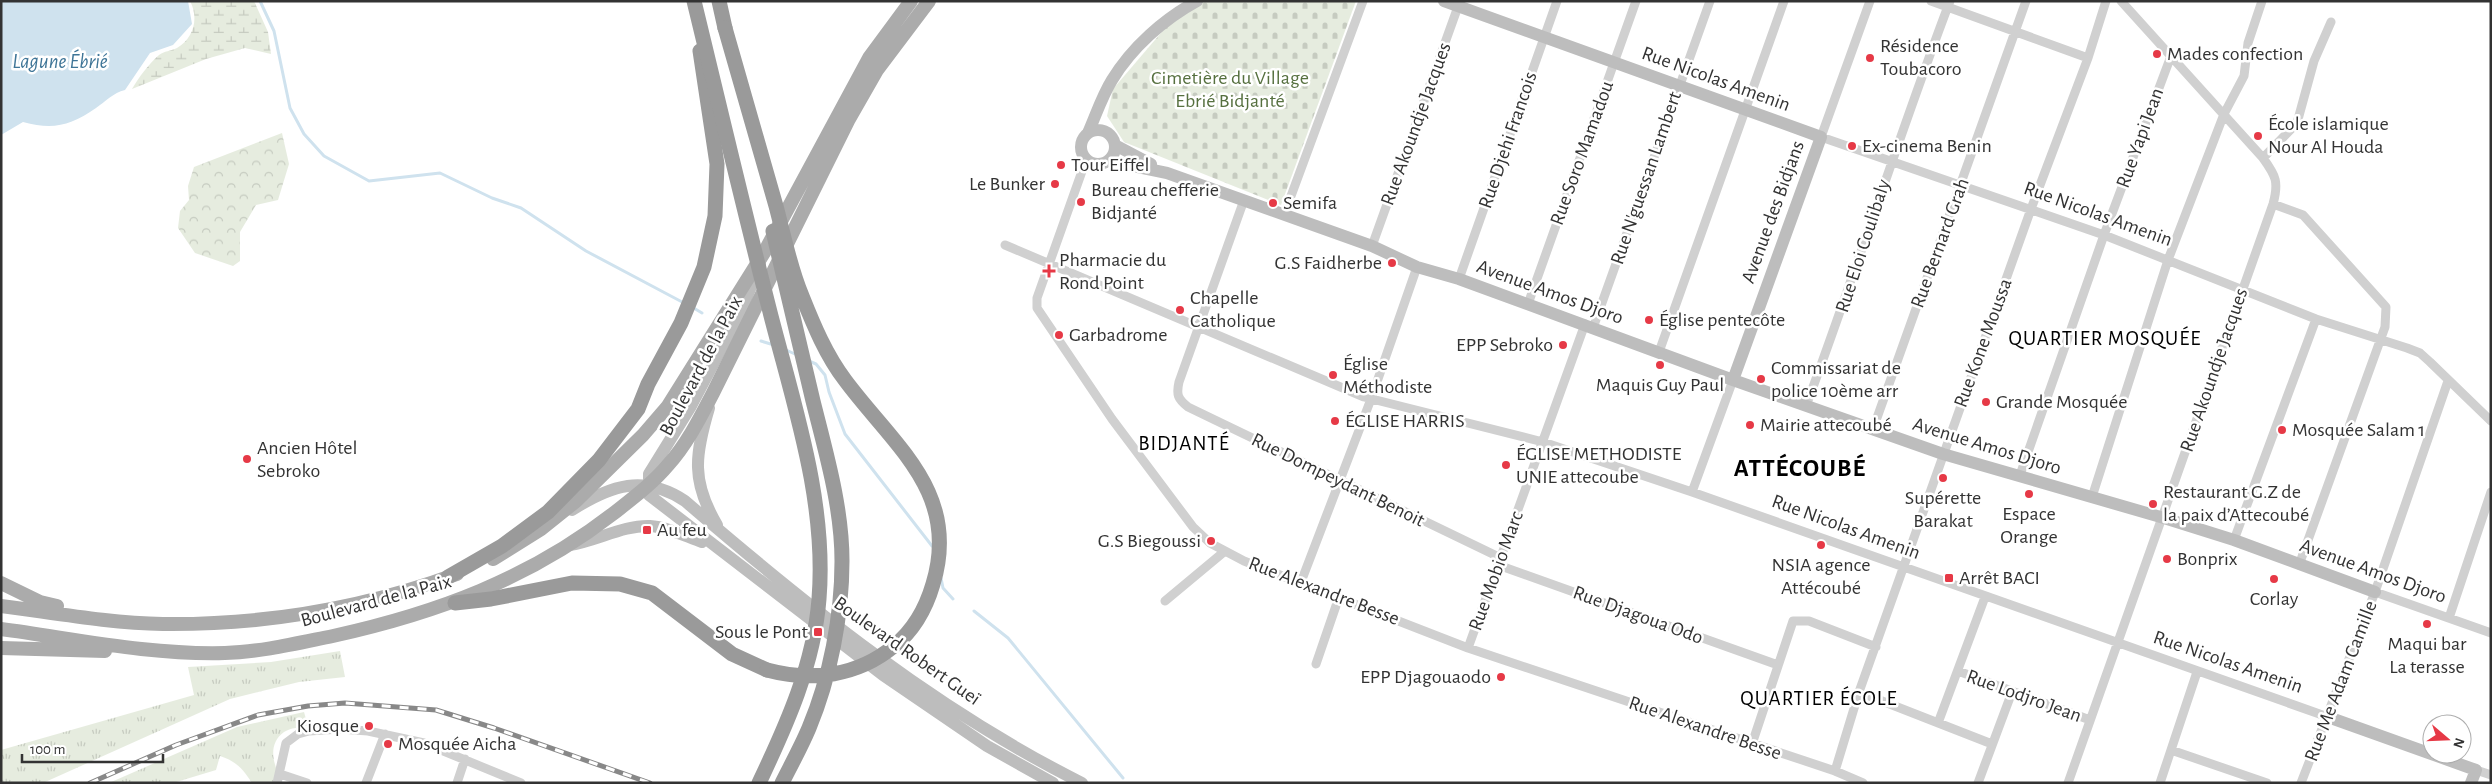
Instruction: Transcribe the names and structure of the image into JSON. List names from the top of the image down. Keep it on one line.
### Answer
{"streets":{"main road":["Boulevard de la Paix"],"street":["Rue Nicolas Amenin","Rue Akoundje Jacques","Rue Yapi Jean","Rue Djehi Francois","Rue Soro Mamadou","Rue N'guessan Lambert","Avenue des Bidjans","Rue Bernard Grah","Rue Eloi Coulibaly","Avenue Amos Djoro","Rue Kone Moussa","Rue Dompeydant Benoit","Rue Mobio Marc","Rue Alexandre Besse","Rue Djagoua Odo","Boulevard Robert Gueï","Rue Me Adam Camille","Rue Lodjro Jean"]},"crossings":[["Rue Nicolas Amenin","Rue Akoundje Jacques"],["Rue Nicolas Amenin","Rue Yapi Jean"],["Rue Nicolas Amenin","Rue Djehi Francois"],["Rue Nicolas Amenin","Rue Soro Mamadou"],["Rue Nicolas Amenin","Rue N'guessan Lambert"],["Rue Nicolas Amenin","Avenue des Bidjans"],["Rue Nicolas Amenin","Rue Bernard Grah"],["Rue Nicolas Amenin","Rue Eloi Coulibaly"],["Rue Nicolas Amenin","Rue Kone Moussa"],["Rue Nicolas Amenin","Rue Dompeydant Benoit"],["Rue Nicolas Amenin","Rue Mobio Marc"],["Rue Nicolas Amenin","Rue Alexandre Besse"],["Rue Nicolas Amenin","Rue Me Adam Camille"],["Rue Akoundje Jacques","Rue Yapi Jean"],["Rue Akoundje Jacques","Avenue Amos Djoro"],["Rue Akoundje Jacques","Rue Lodjro Jean"],["Rue Yapi Jean","Avenue Amos Djoro"],["Rue Djehi Francois","Avenue Amos Djoro"],["Rue Soro Mamadou","Avenue Amos Djoro"],["Rue N'guessan Lambert","Avenue Amos Djoro"],["Rue N'guessan Lambert","Rue Mobio Marc"],["Avenue des Bidjans","Avenue Amos Djoro"],["Rue Bernard Grah","Avenue Amos Djoro"],["Rue Eloi Coulibaly","Avenue Amos Djoro"],["Avenue Amos Djoro","Rue Kone Moussa"],["Avenue Amos Djoro","Rue Dompeydant Benoit"],["Avenue Amos Djoro","Rue Mobio Marc"],["Avenue Amos Djoro","Rue Alexandre Besse"],["Avenue Amos Djoro","Rue Me Adam Camille"],["Rue Kone Moussa","Rue Alexandre Besse"],["Boulevard de la Paix","Boulevard Robert Gueï"],["Rue Dompeydant Benoit","Rue Mobio Marc"],["Rue Dompeydant Benoit","Rue Djagoua Odo"],["Rue Mobio Marc","Rue Alexandre Besse"],["Rue Mobio Marc","Rue Djagoua Odo"]],"districts":["QUARTIER MOSQUÉE","BIDJANTÉ","ATTÉCOUBÉ","QUARTIER ÉCOLE"],"water":["Lagune Ébrié"],"parks":["Cimetière du Village Ebrié Bidjanté"],"places":{"other":["Mades confection","Résidence Toubacoro","École islamique Nour Al Houda","Ex-cinema Benin","Tour Eiffel","Le Bunker","Bureau chefferie Bidjanté","Semifa","G.S Faidherbe","Chapelle Catholique","Église pentecôte","Garbadrome","EPP Sebroko","Maquis Guy Paul","Église Méthodiste","Commissariat de police 10ème arr","Grande Mosquée","ÉGLISE HARRIS","Mairie attecoubé","Mosquée Salam 1","Ancien Hôtel Sebroko","ÉGLISE METHODISTE UNIE attecoube","Supérette Barakat","Espace Orange","Restaurant G.Z de la paix d’Attecoubé","G.S Biegoussi","NSIA agence Attécoubé","Bonprix","Corlay","Maqui bar La terasse","EPP Djagouaodo","Kiosque","Mosquée Aicha"],"health":["Pharmacie du Rond Point"],"transit":["Au feu","Arrêt BACI","Sous le Pont"]},"scale_bar":"100 m","north":"right"}
